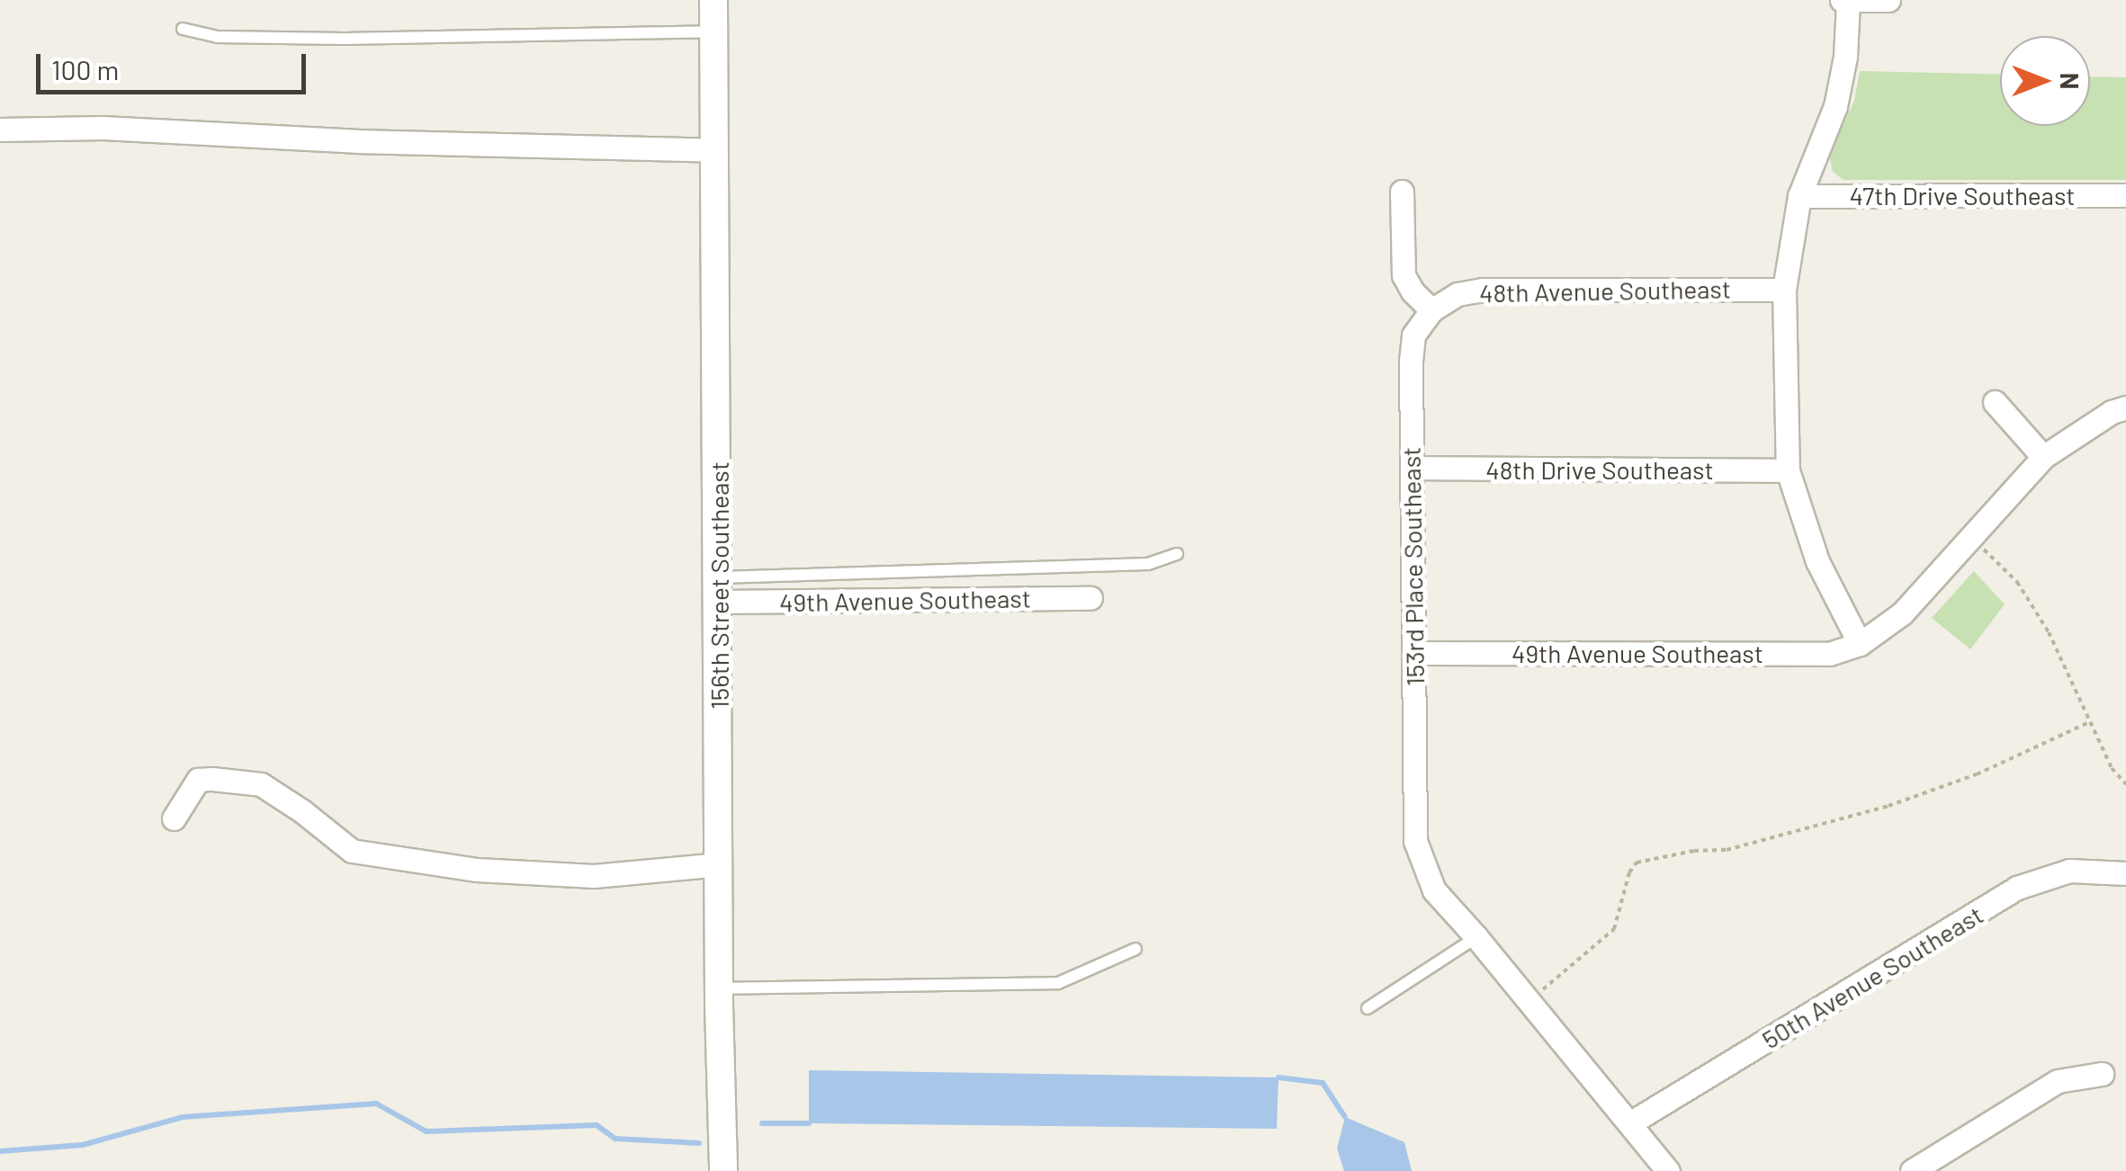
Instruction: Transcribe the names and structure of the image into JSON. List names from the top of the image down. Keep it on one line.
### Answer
{"streets":{"street":["47th Drive Southeast","48th Avenue Southeast","48th Drive Southeast","153rd Place Southeast","156th Street Southeast","49th Avenue Southeast","50th Avenue Southeast"]},"crossings":[["48th Avenue Southeast","153rd Place Southeast"],["48th Drive Southeast","153rd Place Southeast"],["153rd Place Southeast","49th Avenue Southeast"],["153rd Place Southeast","50th Avenue Southeast"],["156th Street Southeast","49th Avenue Southeast"]],"scale_bar":"100 m","north":"right"}
